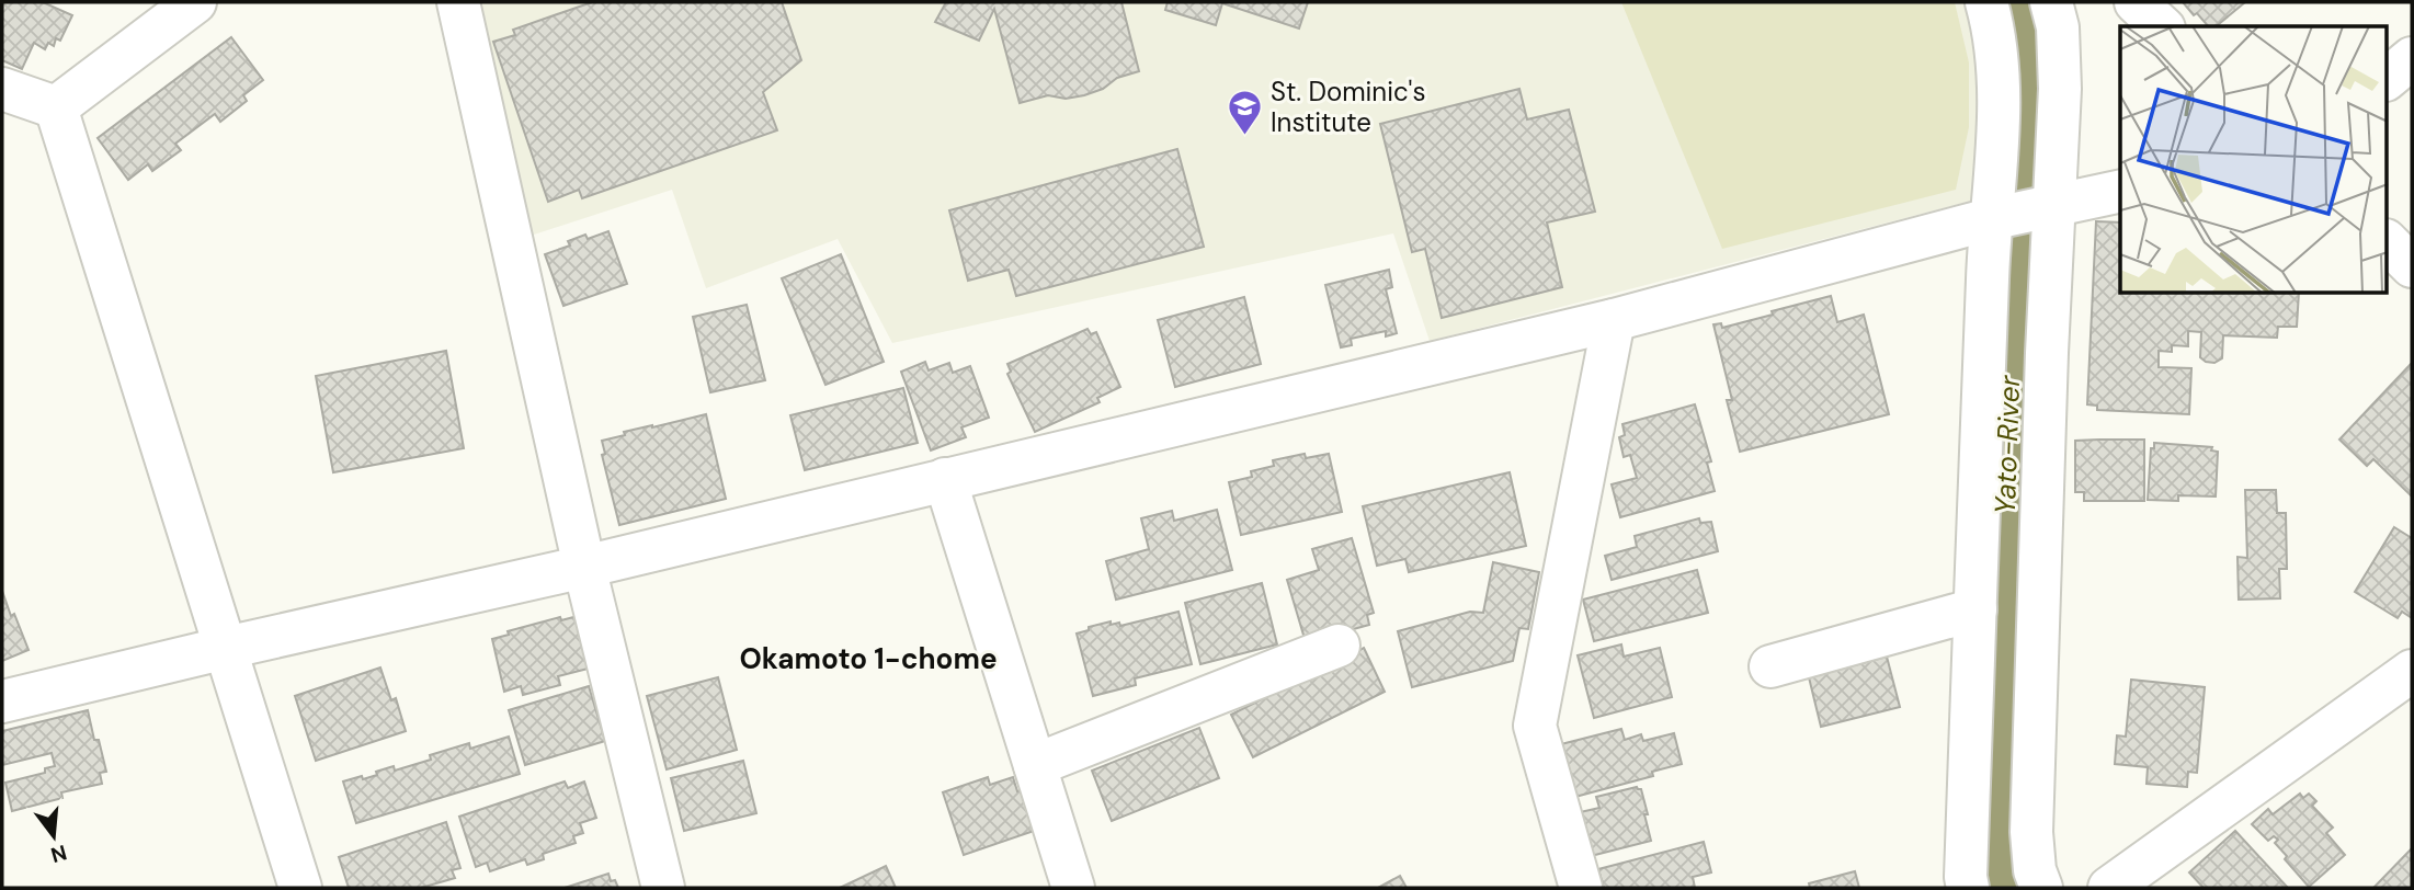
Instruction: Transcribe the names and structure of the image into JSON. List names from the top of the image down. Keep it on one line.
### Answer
{"districts":["Okamoto 1-chome"],"water":["Yato-River"],"places":{"school or university":["St. Dominic's Institute"]},"north":"bottom"}
